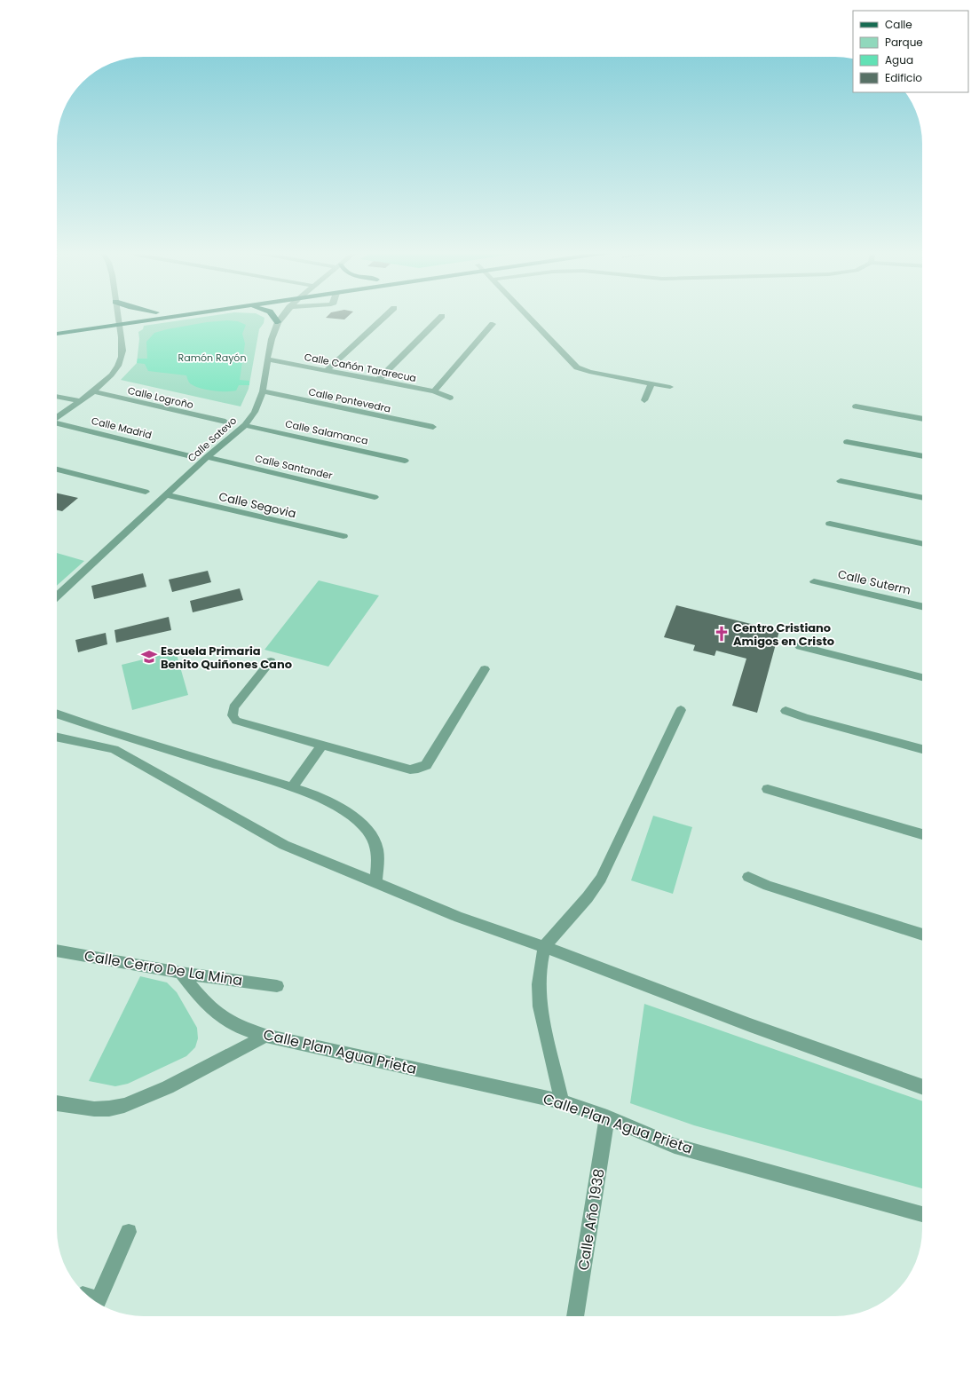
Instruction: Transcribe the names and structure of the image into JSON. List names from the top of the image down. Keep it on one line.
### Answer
{"streets":{"street":["Calle Cañón Tararecua","Calle Logroño","Calle Pontevedra","Calle Madrid","Calle Salamanca","Calle Satevo","Calle Santander","Calle Segovia","Calle Suterm","Calle Cerro De La Mina","Calle Plan Agua Prieta","Calle Año 1938"]},"crossings":[["Calle Cañón Tararecua","Calle Satevo"],["Calle Pontevedra","Calle Satevo"],["Calle Salamanca","Calle Satevo"],["Calle Satevo","Calle Santander"],["Calle Satevo","Calle Segovia"],["Calle Cerro De La Mina","Calle Plan Agua Prieta"],["Calle Plan Agua Prieta","Calle Año 1938"]],"parks":["Ramón Rayón"],"places":{"church":["Centro Cristiano Amigos en Cristo"],"school or university":["Escuela Primaria Benito Quiñones Cano"]},"legend":["Calle","Parque","Agua","Edificio"]}
